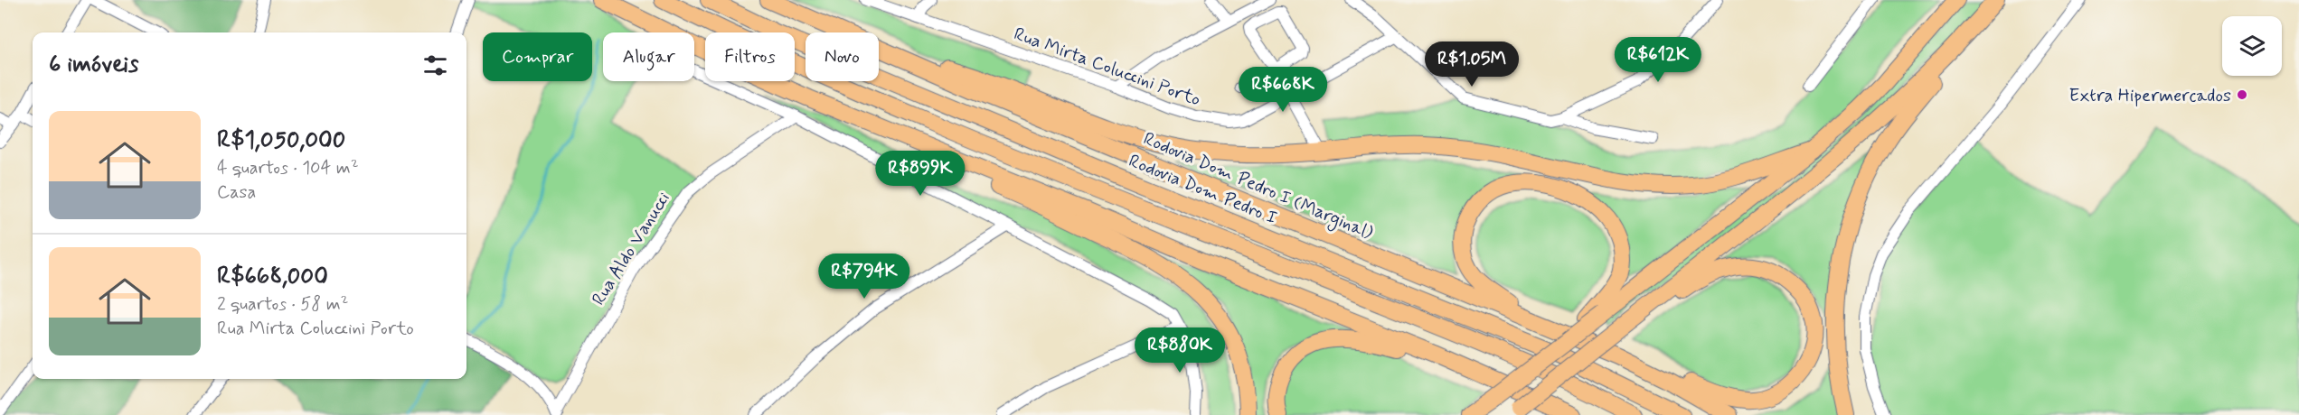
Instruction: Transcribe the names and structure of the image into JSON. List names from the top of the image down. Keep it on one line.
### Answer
{"streets":{"highway":["Rodovia Dom Pedro I (Marginal)","Rodovia Dom Pedro I"],"street":["Rua Mirta Coluccini Porto","Rua Aldo Vanucci"]},"places":["Extra Hipermercados"],"page":{"chip":["Comprar","Alugar","Filtros","Novo"],"heading":"6 imóveis","price":["R$612K","R$1.05M","R$668K","R$899K","R$794K","R$880K"],"list":[{"name":"R$1,050,000","note":"4 quartos · 104 m² · Casa"},{"name":"R$668,000","note":"2 quartos · 58 m² · Rua Mirta Coluccini Porto"}]}}
